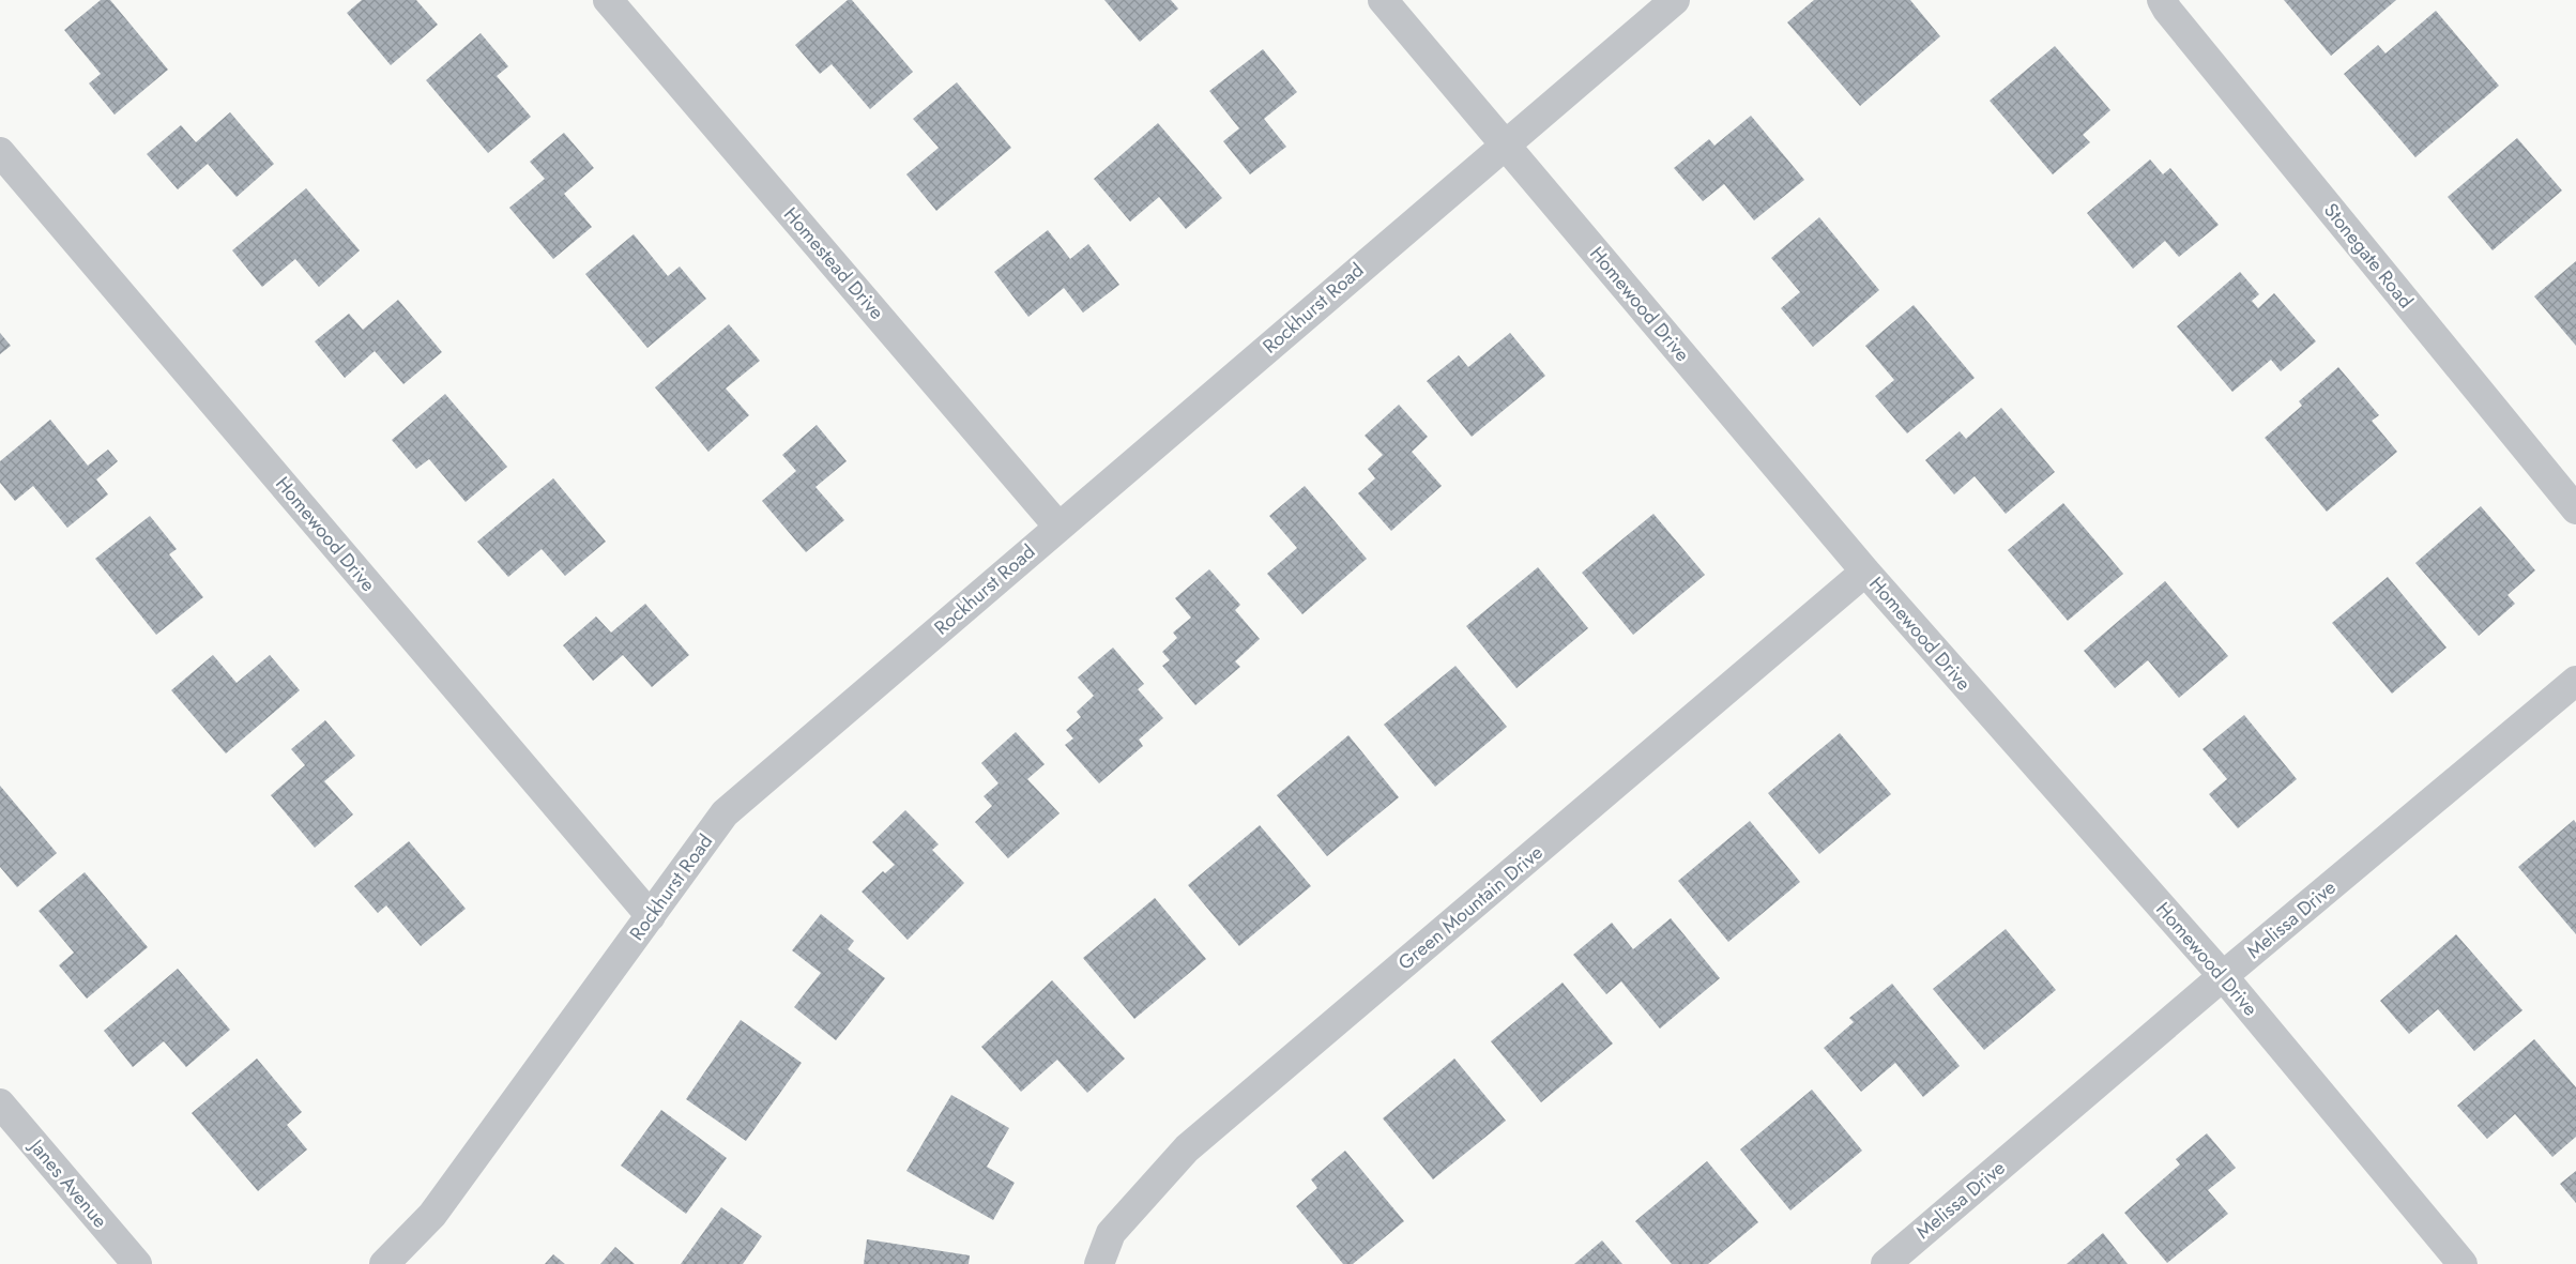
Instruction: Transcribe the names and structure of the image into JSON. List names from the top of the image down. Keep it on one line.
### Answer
{"streets":{"street":["Stonegate Road","Homestead Drive","Homewood Drive","Rockhurst Road","Green Mountain Drive","Melissa Drive","Janes Avenue"]},"crossings":[["Homestead Drive","Rockhurst Road"],["Homewood Drive","Rockhurst Road"],["Homewood Drive","Green Mountain Drive"],["Homewood Drive","Melissa Drive"]]}
